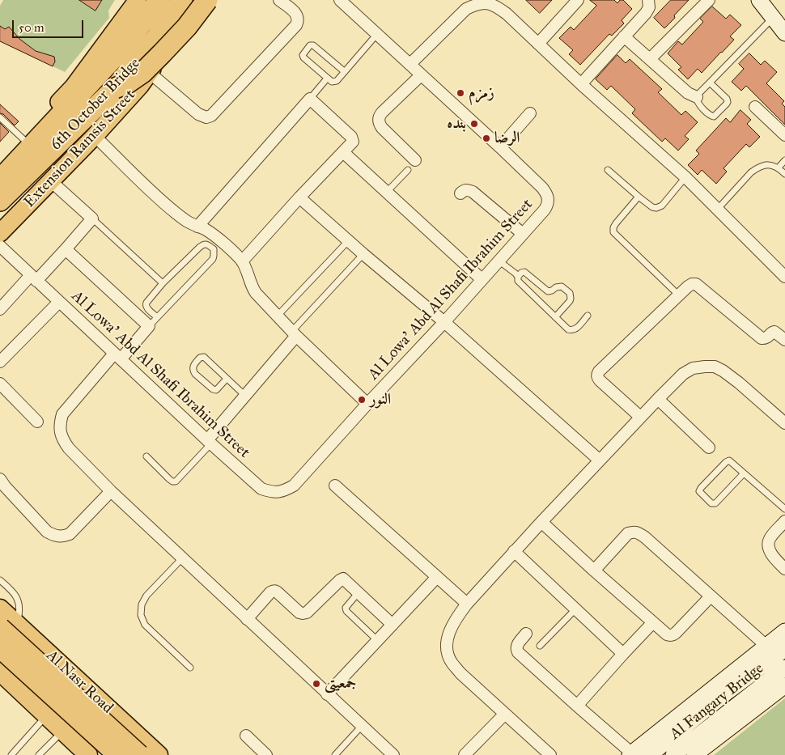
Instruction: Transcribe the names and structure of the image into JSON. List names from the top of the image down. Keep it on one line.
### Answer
{"streets":{"highway":["6th October Bridge","Al Nasr Road"],"main road":["Extension Ramsis Street","Al Fangary Bridge"],"street":["Al Lowa' Abd Al Shafi Ibrahim Street"]},"places":["زمزم","بنده","الرضا","النور","جمعيتى"],"scale_bar":"50 m"}
